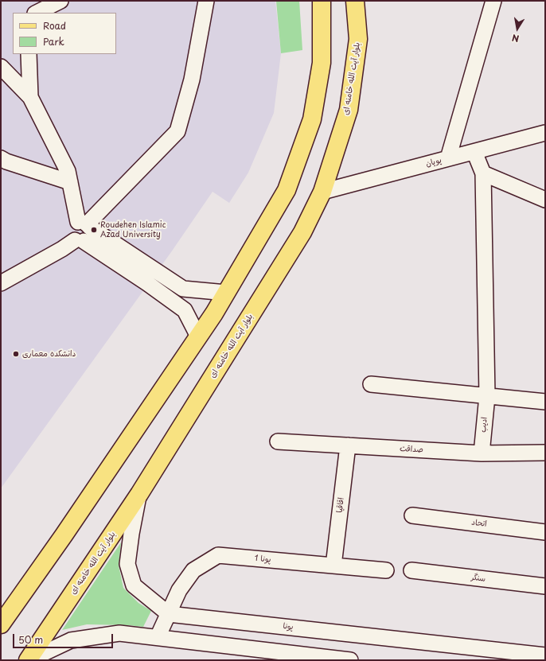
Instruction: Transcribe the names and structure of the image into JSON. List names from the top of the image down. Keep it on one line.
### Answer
{"streets":{"main road":["بلوار آیت الله خامنه ای"],"street":["پویان","ادیب","صداقت","اقاقیا","اتحاد","پونا 1","سنگر","پونا"]},"crossings":[["بلوار آیت الله خامنه ای","پویان"],["ادیب","صداقت"],["صداقت","اقاقیا"],["اقاقیا","پونا 1"],["پونا 1","پونا"]],"places":["Roudehen Islamic Azad University","دانشکده معماری"],"legend":["Road","Park"],"scale_bar":"50 m","north":"bottom"}
